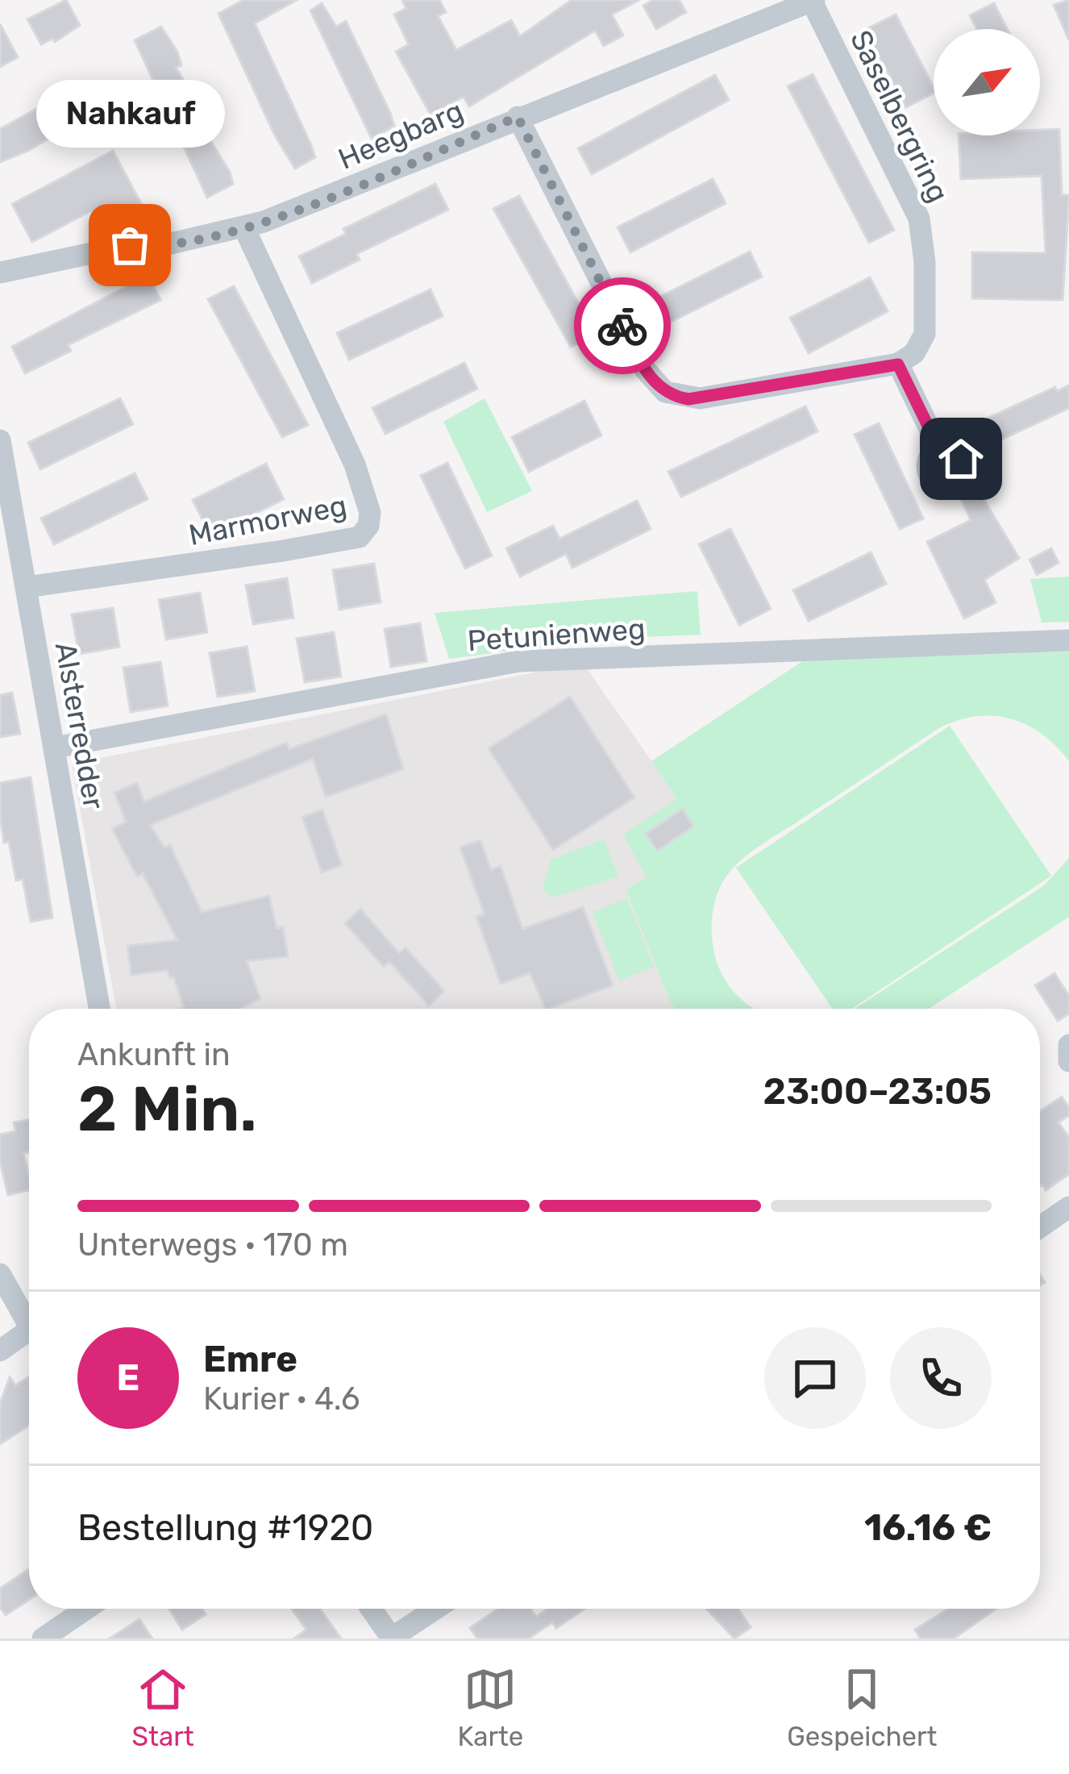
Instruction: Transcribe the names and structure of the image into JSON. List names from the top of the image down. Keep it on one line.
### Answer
{"streets":{"street":["Saselbergring","Heegbarg","Marmorweg","Petunienweg","Alsterredder"]},"crossings":[["Saselbergring","Heegbarg"],["Heegbarg","Marmorweg"],["Marmorweg","Alsterredder"],["Petunienweg","Alsterredder"]],"places":["Nahkauf"],"north":"top right","page":{"bubble":"Nahkauf","heading":["2 Min.","Ankunft in","23:00–23:05"],"panel":["Emre","Kurier · 4.6","Bestellung #1920","16.16 €"],"bar":"Unterwegs · 170 m","round":"E","tabs":["Start","Karte","Gespeichert"]}}
